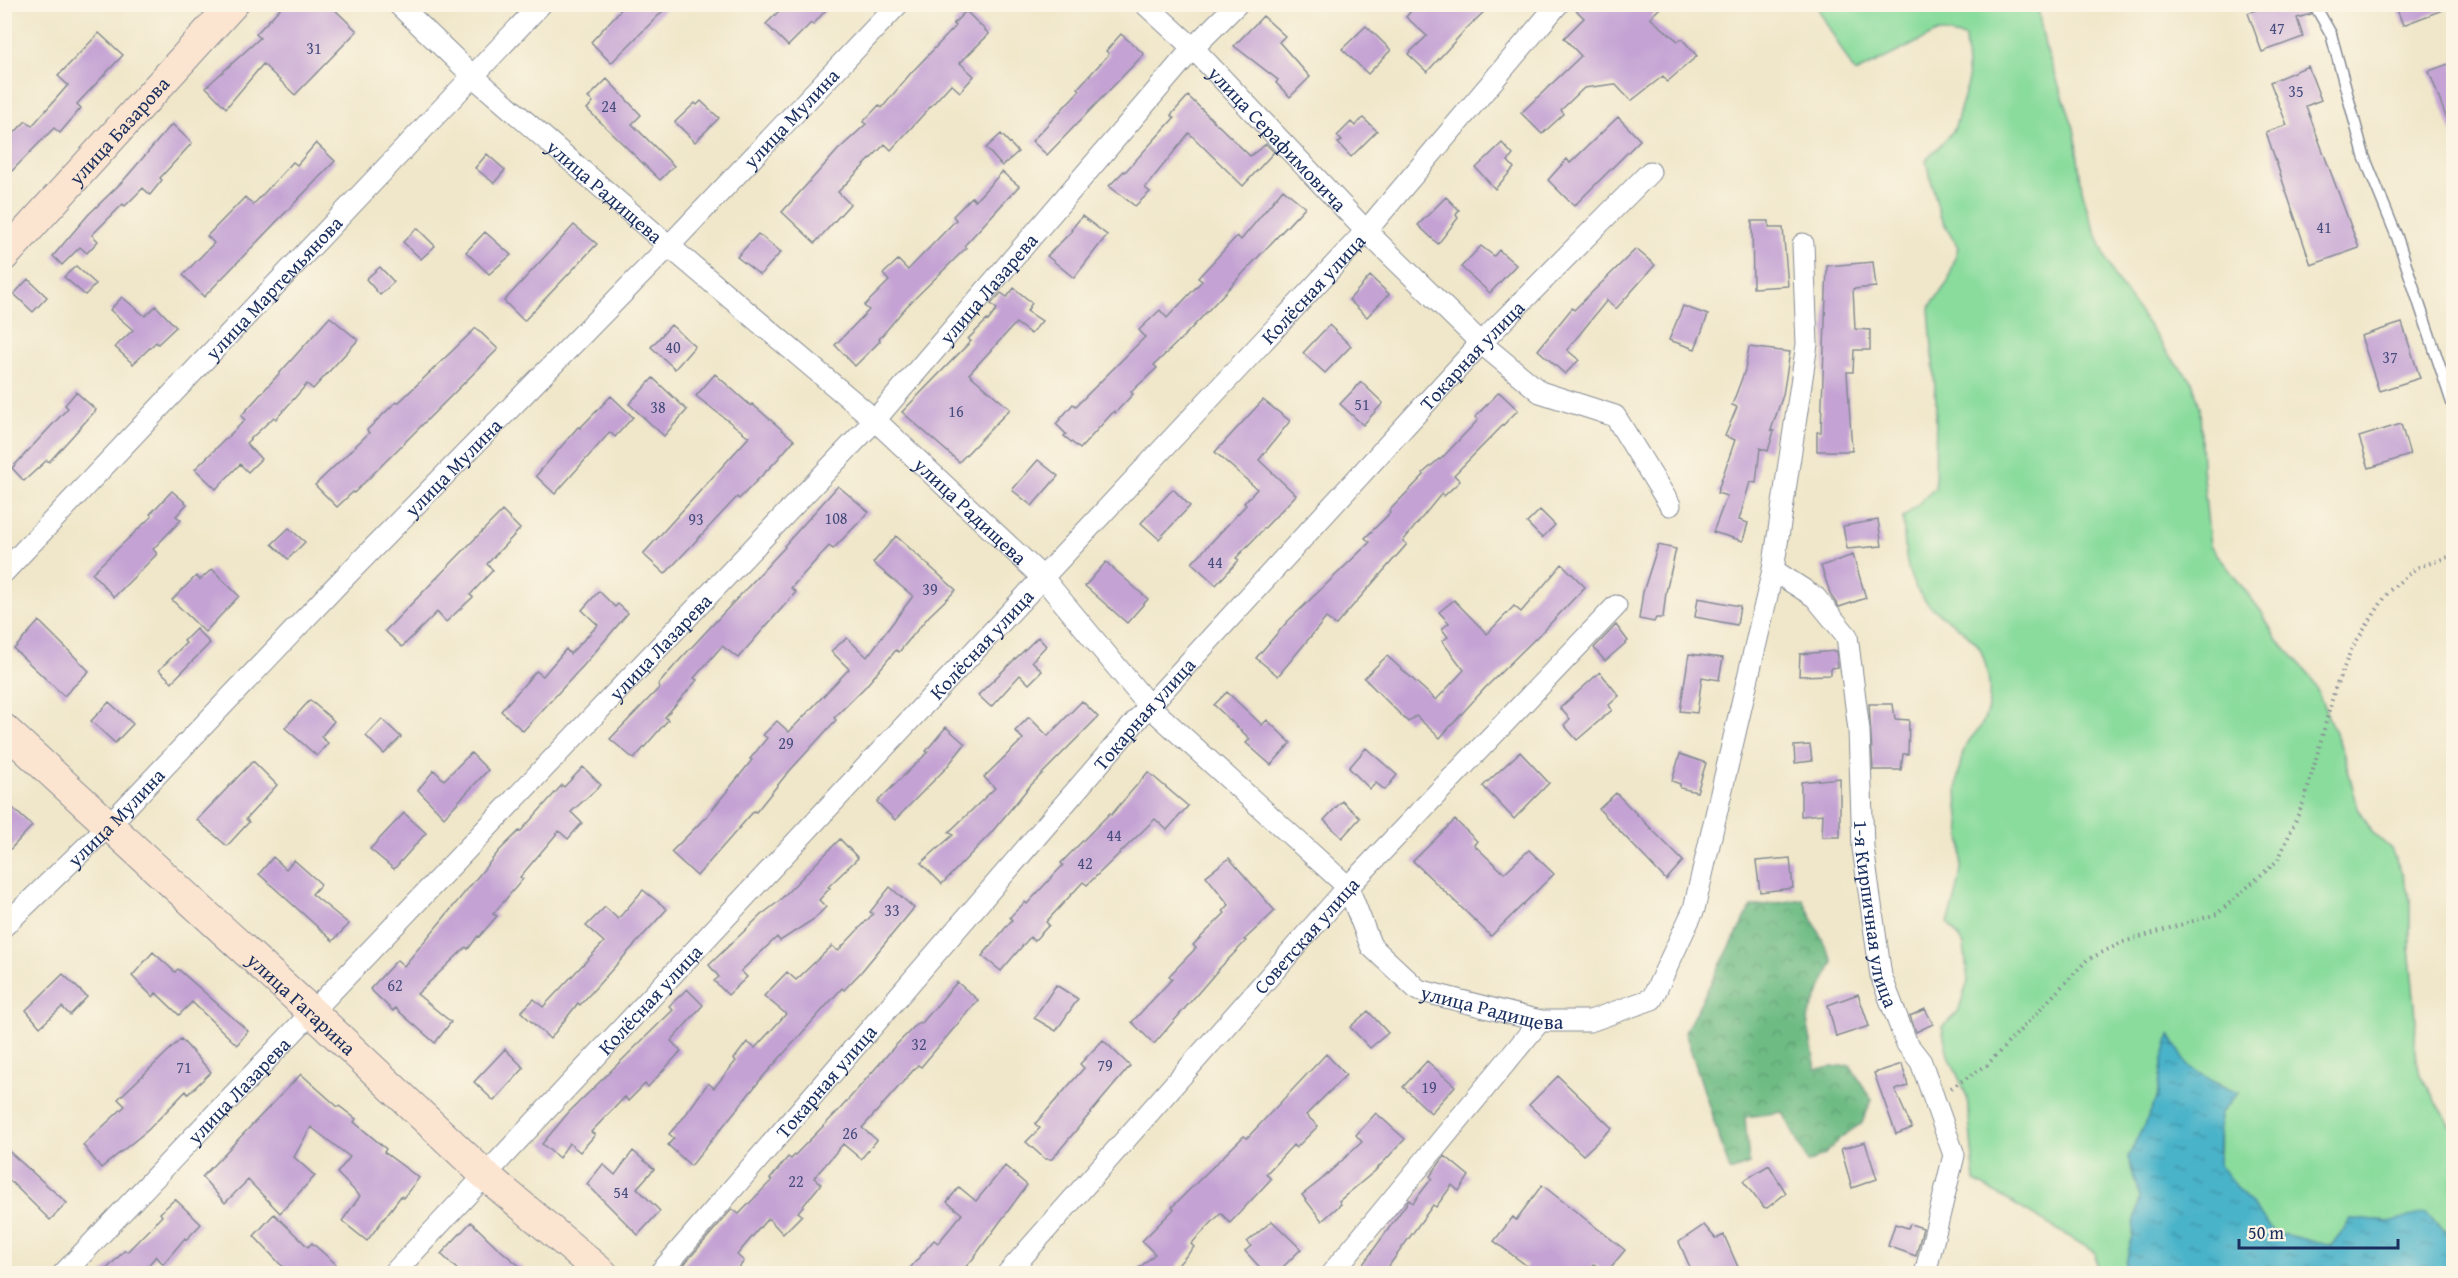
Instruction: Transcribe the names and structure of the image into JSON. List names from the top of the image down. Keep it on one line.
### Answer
{"streets":{"street":["улица Мулина","улица Базарова","улица Серафимовича","улица Радищева","улица Мартемьянова","улица Лазарева","Колёсная улица","Токарная улица","1-я Кирпичная улица","Советская улица","улица Гагарина"]},"crossings":[["улица Мулина","улица Радищева"],["улица Мулина","улица Гагарина"],["улица Серафимовича","улица Лазарева"],["улица Серафимовича","Колёсная улица"],["улица Серафимовича","Токарная улица"],["улица Радищева","улица Мартемьянова"],["улица Радищева","улица Лазарева"],["улица Радищева","Колёсная улица"],["улица Радищева","Токарная улица"],["улица Радищева","1-я Кирпичная улица"],["улица Радищева","Советская улица"],["улица Лазарева","улица Гагарина"],["Колёсная улица","улица Гагарина"]],"house_numbers":["47","31","35","24","41","40","37","51","38","16","108","93","44","39","29","44","42","33","62","32","79","71","19","26","22","54"],"scale_bar":"50 m"}
